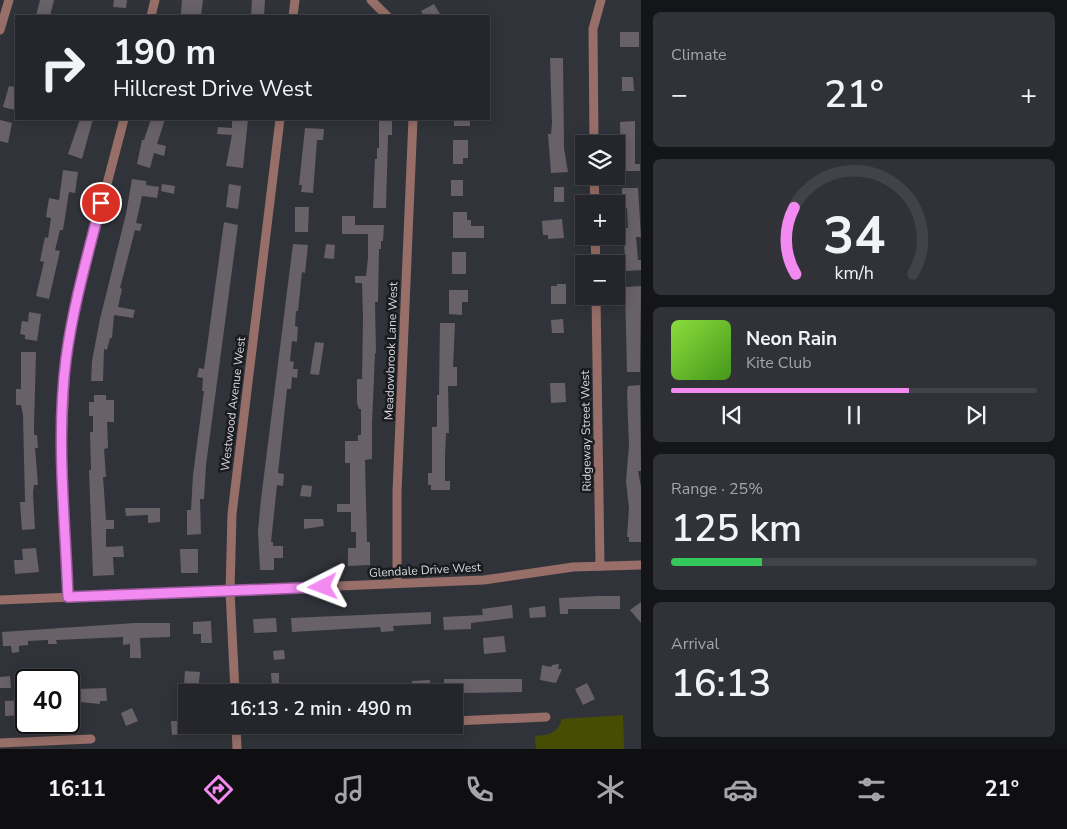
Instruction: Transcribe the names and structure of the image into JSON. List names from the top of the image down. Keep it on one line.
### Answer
{"streets":{"street":["Meadowbrook Lane West","Westwood Avenue West","Ridgeway Street West","Glendale Drive West"]},"crossings":[["Meadowbrook Lane West","Glendale Drive West"],["Westwood Avenue West","Glendale Drive West"],["Ridgeway Street West","Glendale Drive West"]],"page":{"tile":["Climate",["Range · 25%","125 km"],["Arrival","16:13"]],"turn":["190 m","Hillcrest Drive West"],"heat":["−","21°","+"],"map_buttons":["+","−"],"song":["Neon Rain","Kite Club"],"limit":"40","trip":"16:13 · 2 min · 490 m","tabs":["16:11","21°"],"gauge":["34","km/h"]}}
